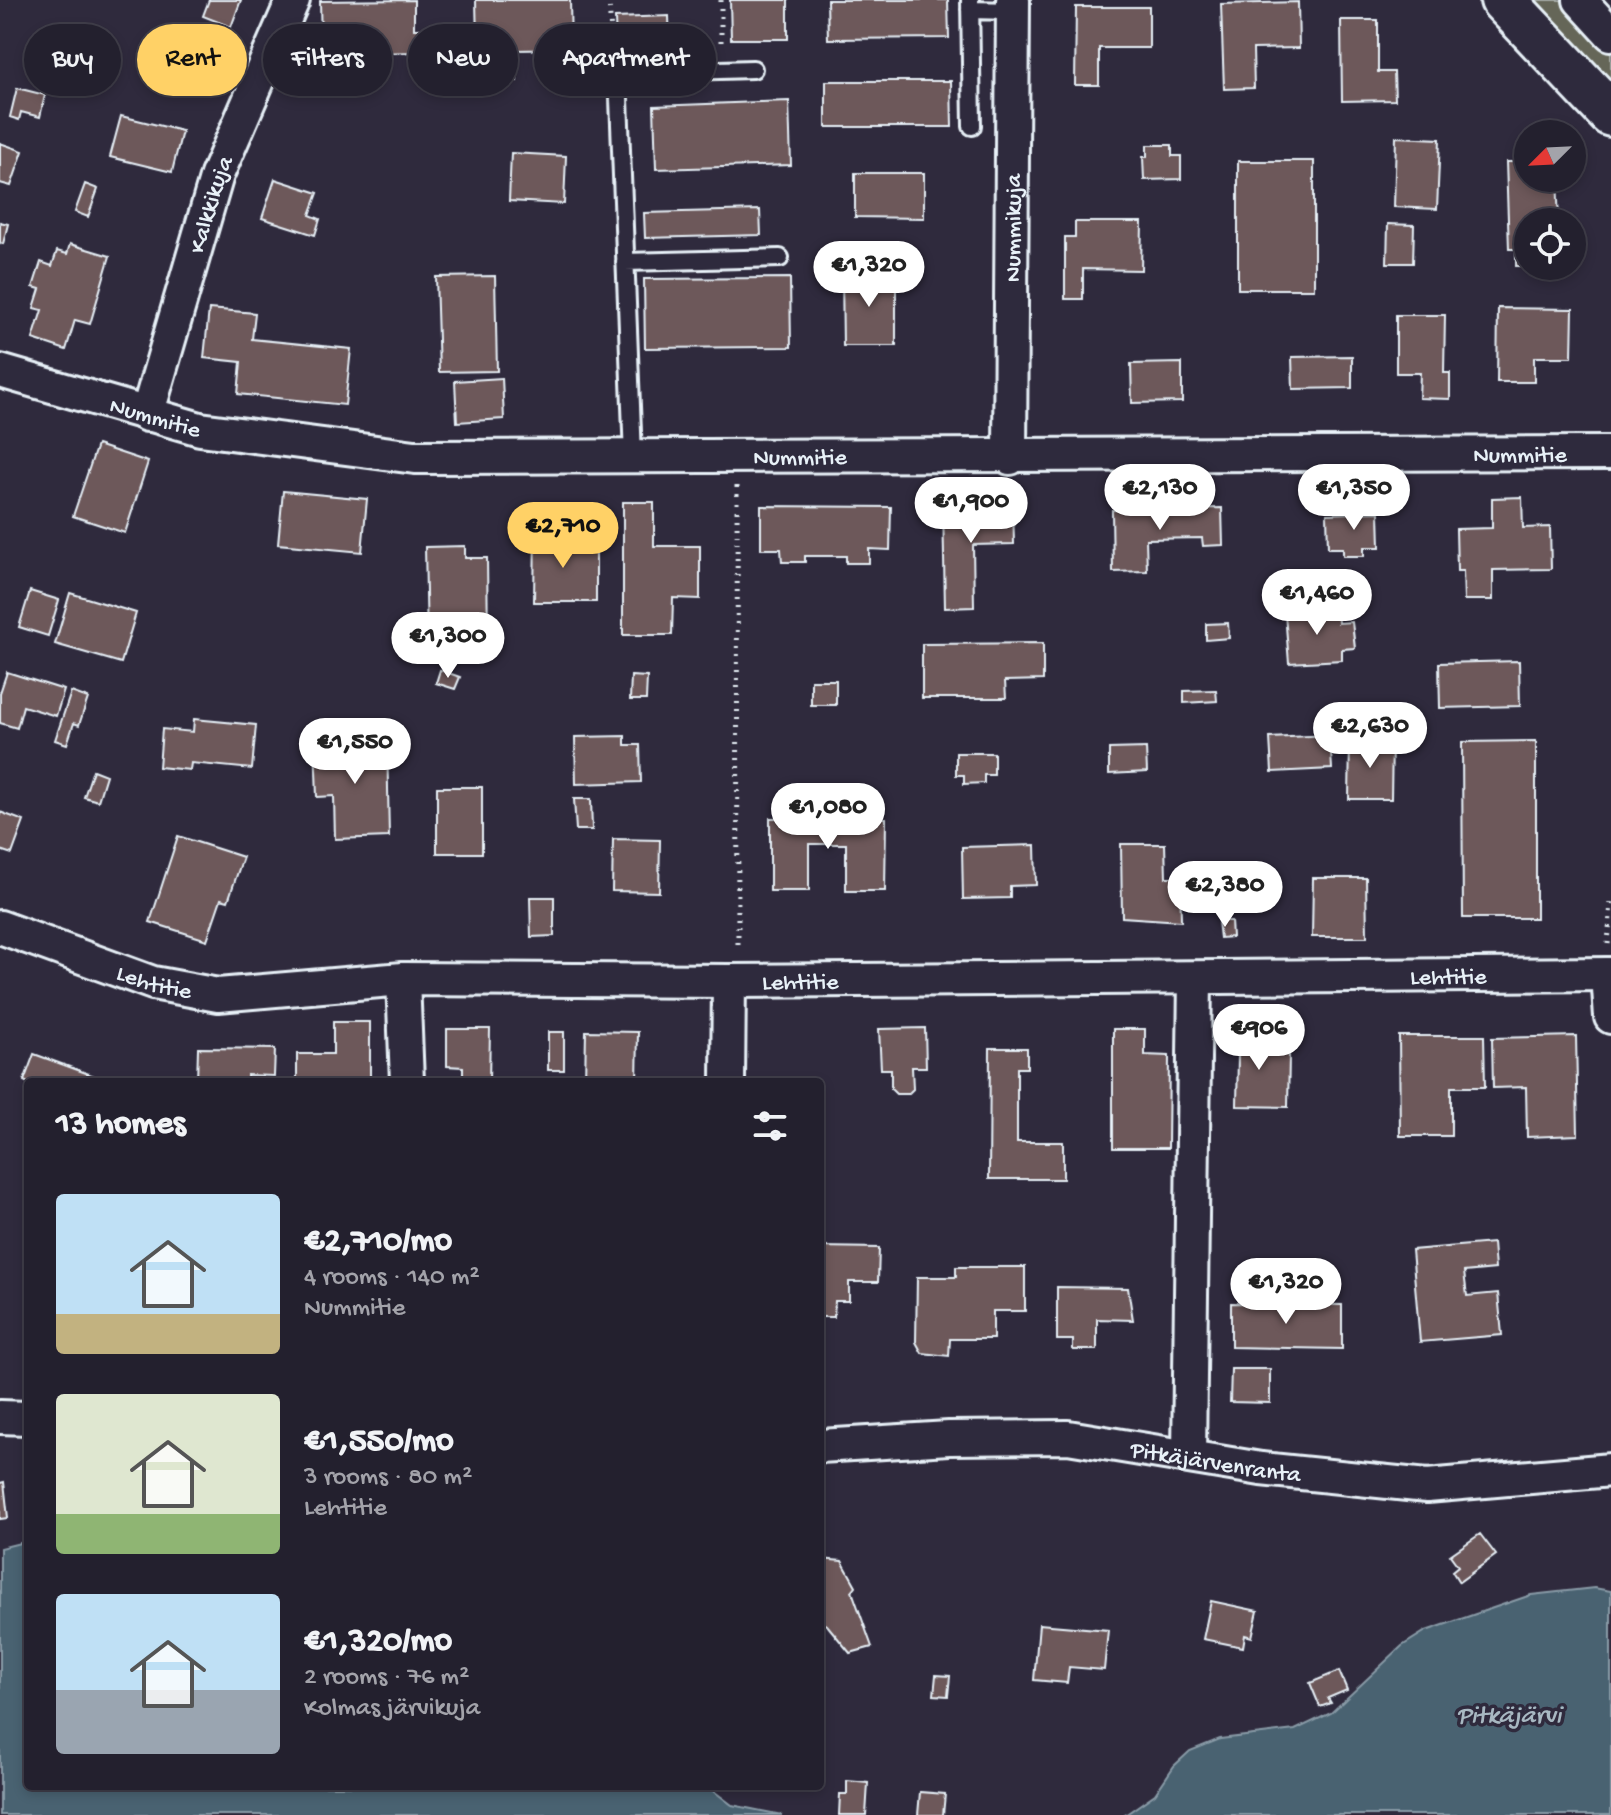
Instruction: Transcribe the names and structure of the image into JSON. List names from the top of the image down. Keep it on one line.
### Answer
{"streets":{"street":["Kalkkikuja","Nummikuja","Nummitie","Lehtitie","Pitkäjärvenranta"]},"crossings":[["Kalkkikuja","Nummitie"],["Nummikuja","Nummitie"]],"water":["Pitkäjärvi"],"north":"bottom left","page":{"chip":["Buy","Rent","Filters","New","Apartment"],"price":["€1,320","€2,130","€1,350","€1,900","€2,710","€1,460","€1,300","€2,630","€1,550","€1,080","€2,380","€906","€1,320"],"heading":"13 homes","list":[{"name":"€2,710/mo","note":"4 rooms · 140 m² · Nummitie"},{"name":"€1,550/mo","note":"3 rooms · 80 m² · Lehtitie"},{"name":"€1,320/mo","note":"2 rooms · 76 m² · Kolmas järvikuja"}]}}
